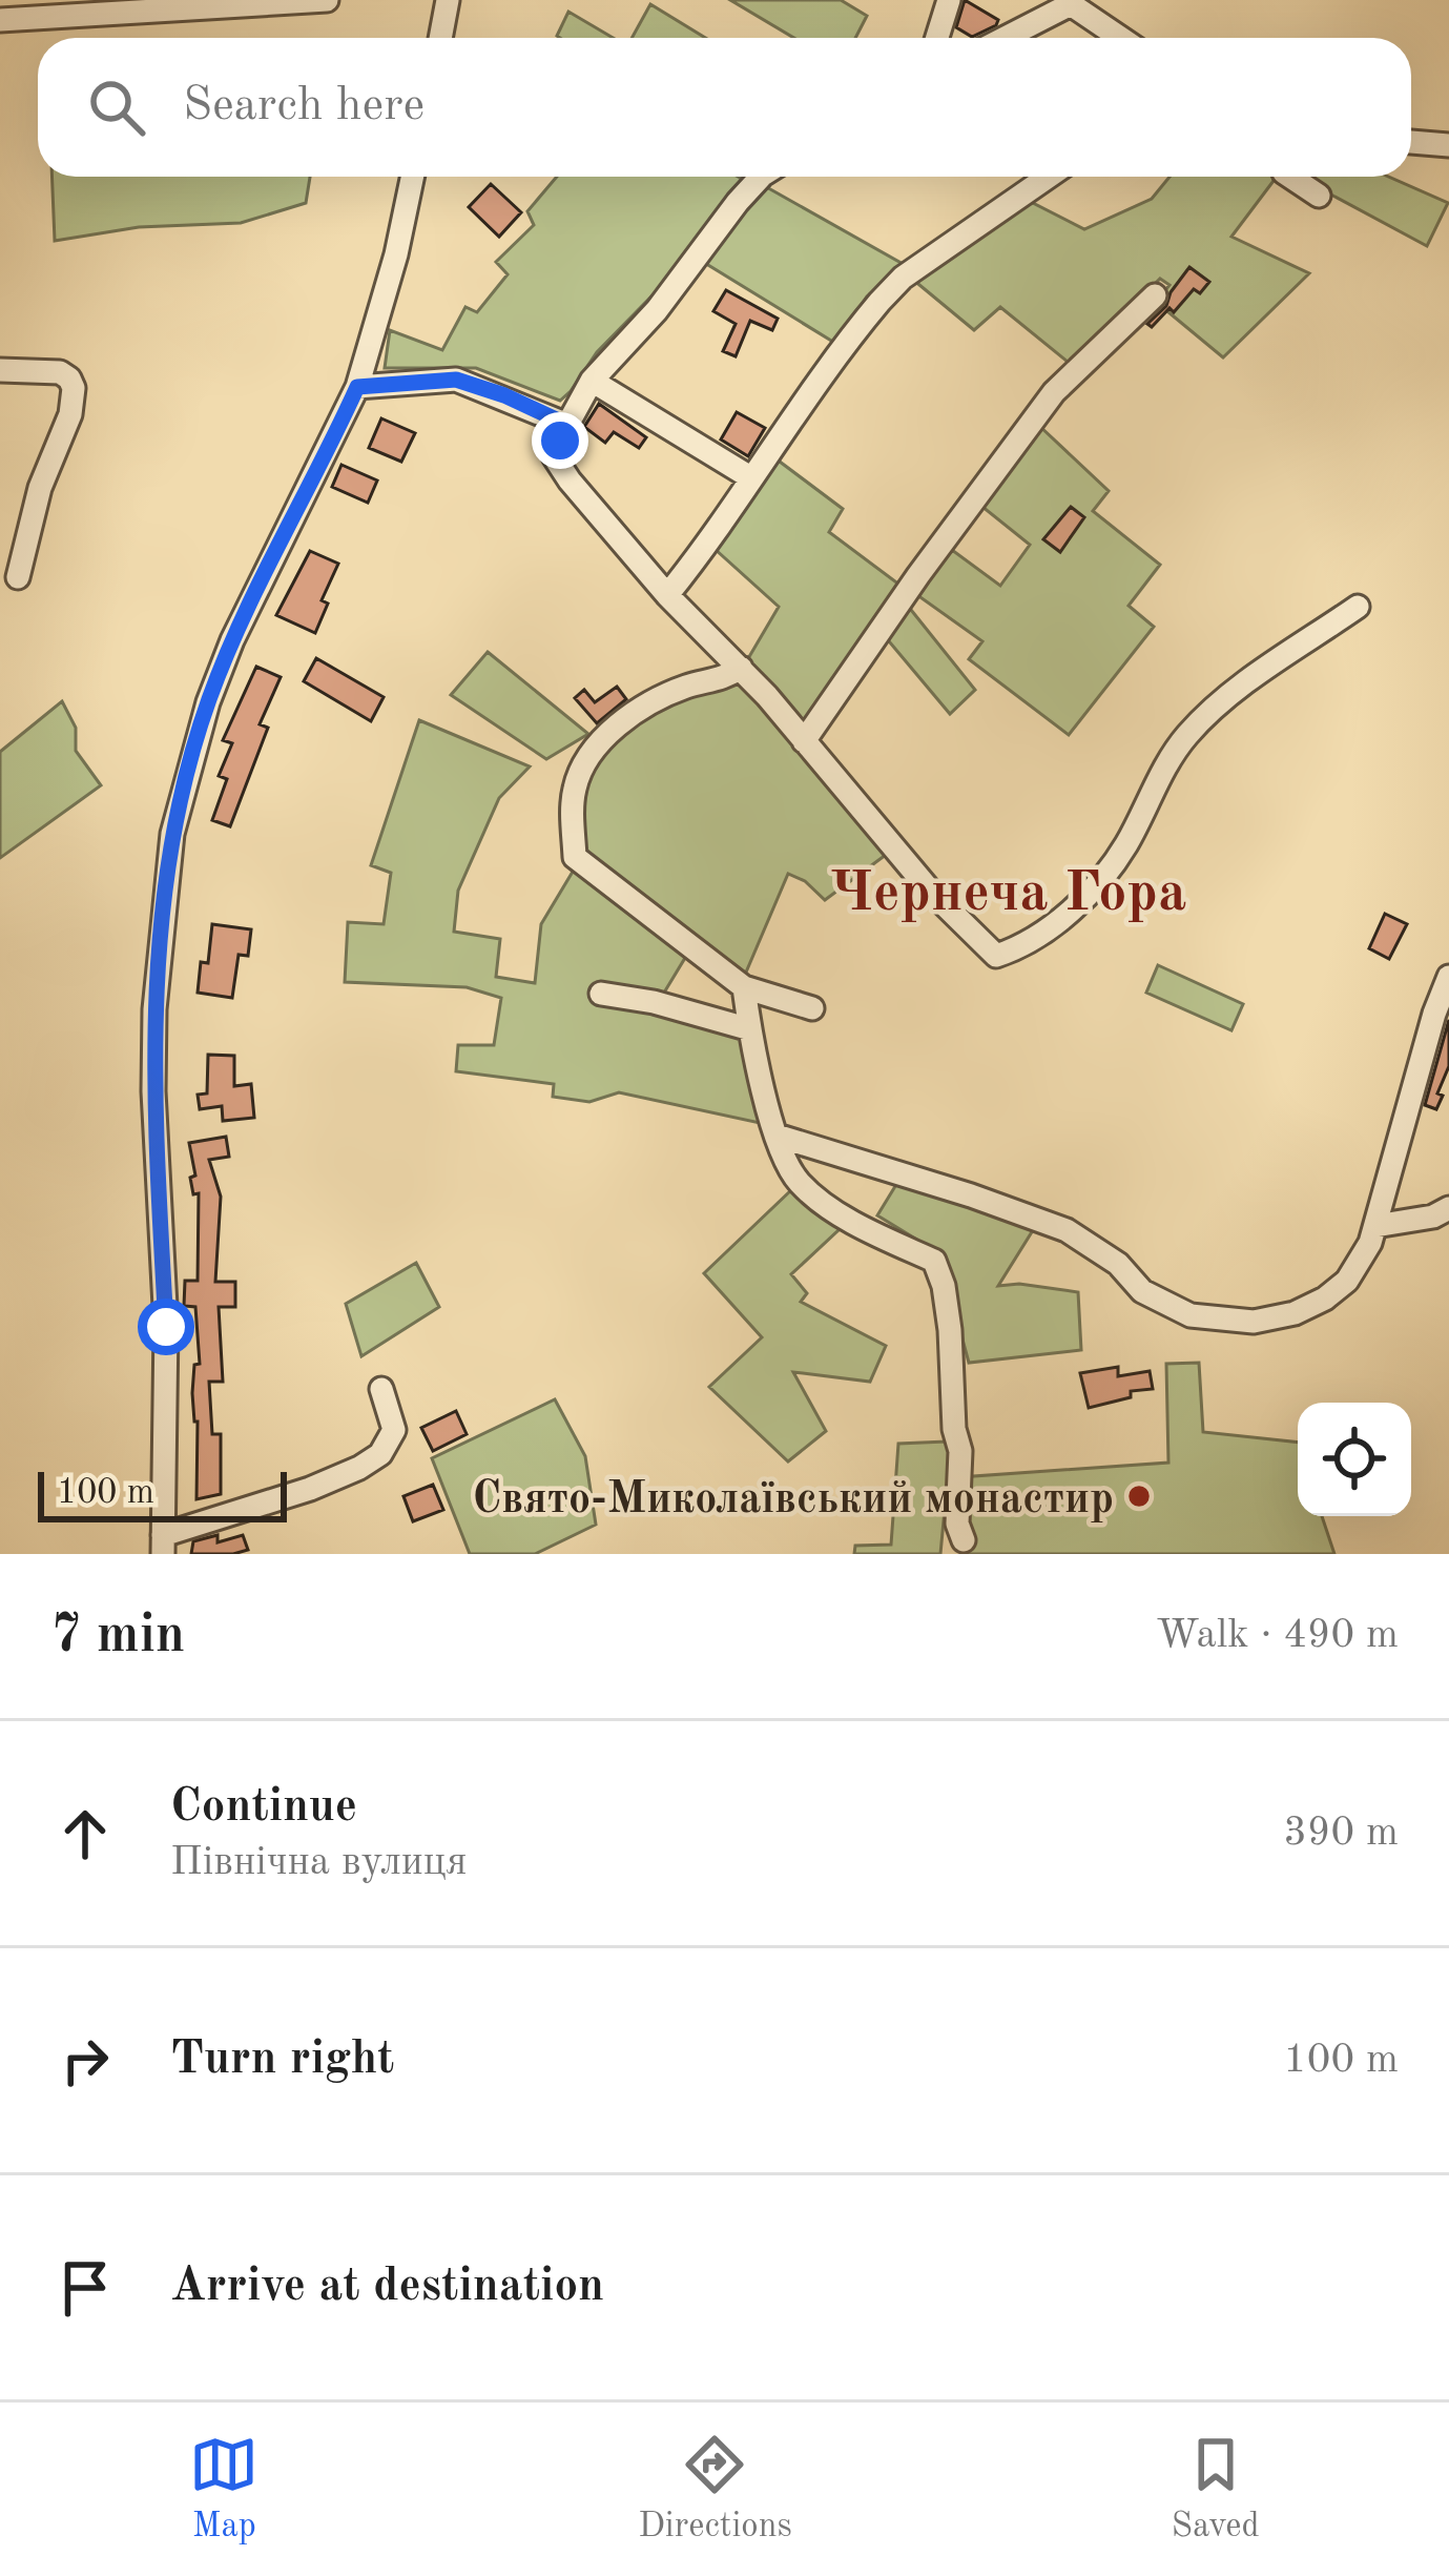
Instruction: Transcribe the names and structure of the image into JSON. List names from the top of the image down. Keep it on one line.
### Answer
{"districts":["Чернеча Гора"],"places":["Свято-Миколаївський монастир"],"scale_bar":"100 m","page":{"search":"Search here","scale":"100 m","heading":["7 min","Walk · 490 m"],"list":[["Continue","Північна вулиця","390 m"],["Turn right","100 m"],"Arrive at destination"],"nav":["Map","Directions","Saved"]}}
